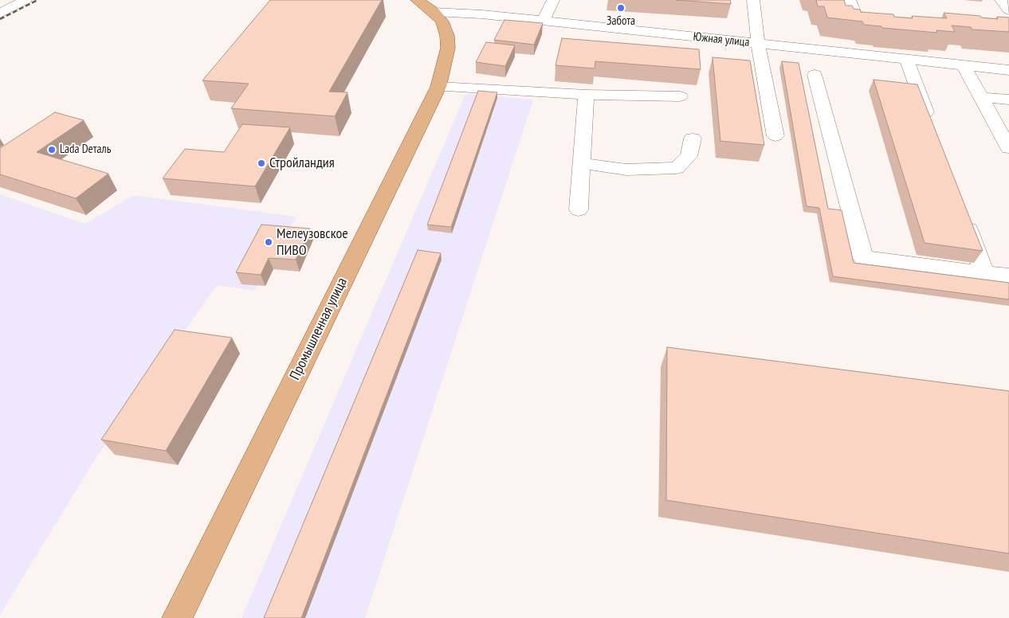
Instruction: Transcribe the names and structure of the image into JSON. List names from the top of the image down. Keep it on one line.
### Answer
{"streets":{"main road":["Промышленная улица"],"street":["Южная улица"]},"crossings":[["Южная улица","Промышленная улица"]],"places":["Забота","Lada Dеталь","Стройландия","Мелеузовское ПИВО"]}
